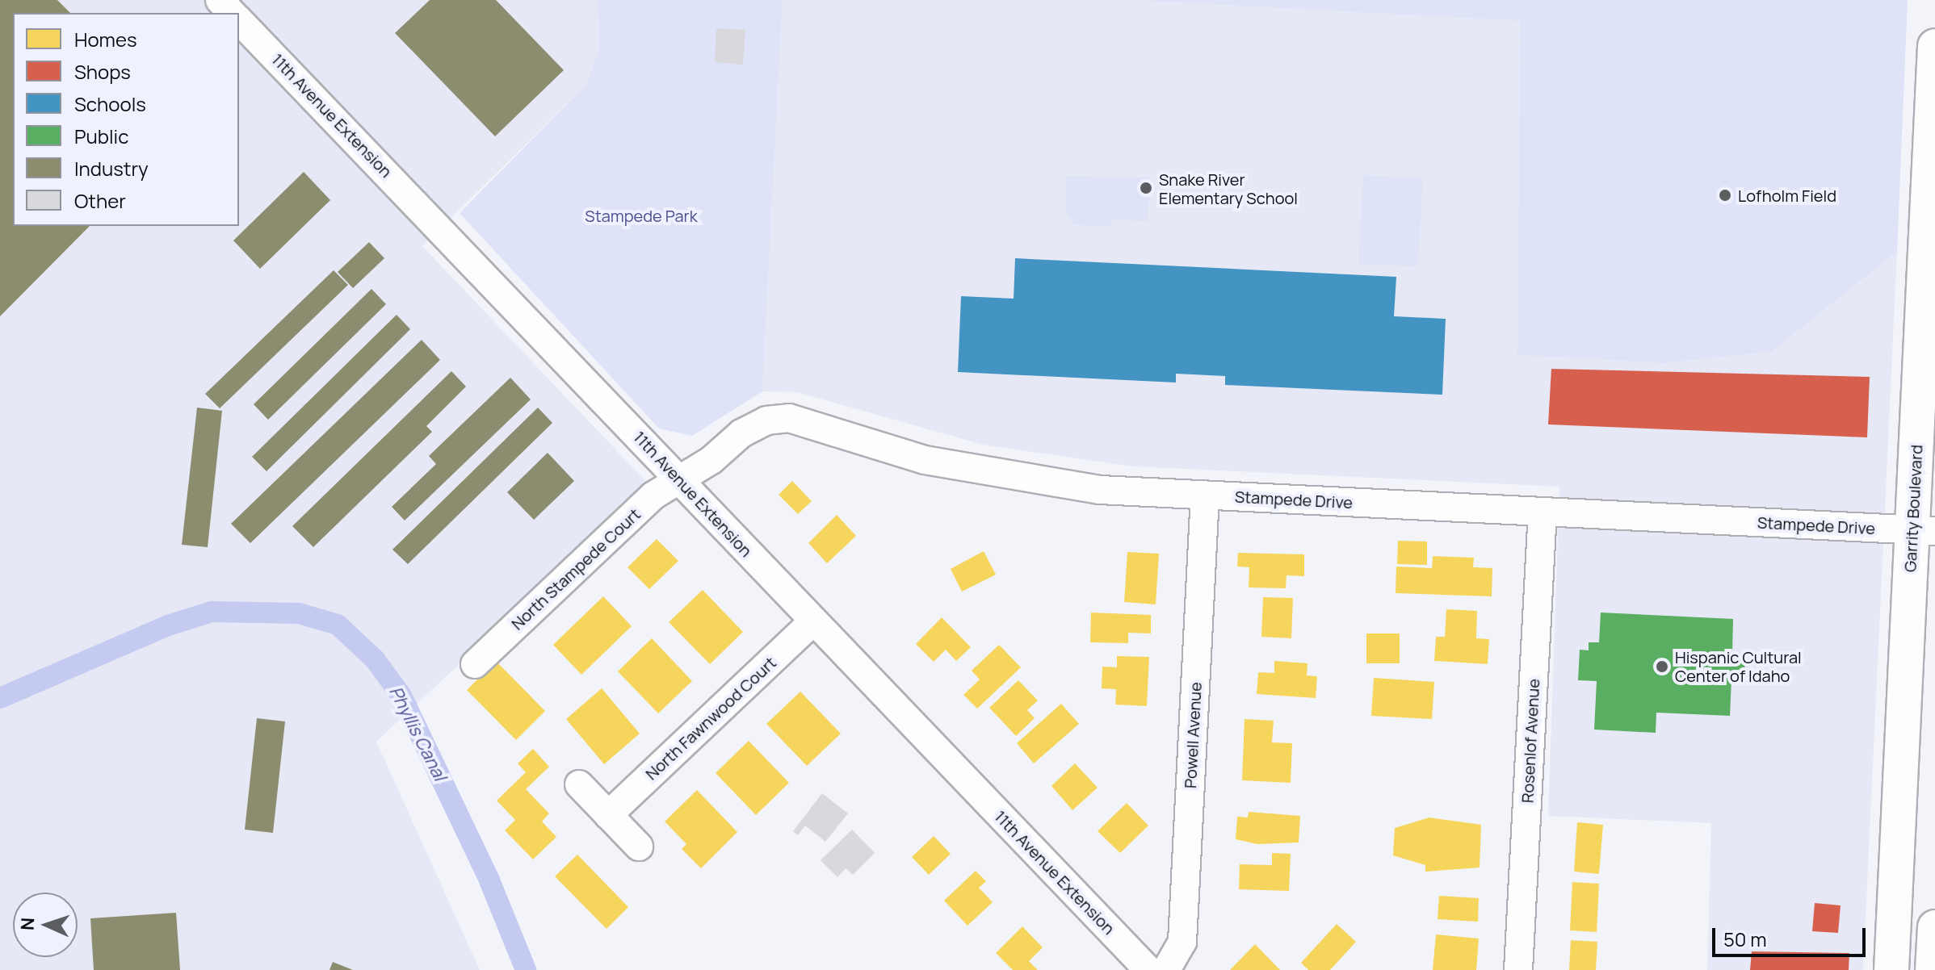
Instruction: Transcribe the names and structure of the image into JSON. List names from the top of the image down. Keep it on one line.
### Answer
{"streets":{"main road":["Garrity Boulevard"],"street":["11th Avenue Extension","Stampede Drive","North Stampede Court","North Fawnwood Court","Powell Avenue","Rosenlof Avenue"]},"crossings":[["11th Avenue Extension","Stampede Drive"],["11th Avenue Extension","North Stampede Court"],["11th Avenue Extension","North Fawnwood Court"],["Stampede Drive","Garrity Boulevard"],["Stampede Drive","North Stampede Court"],["Stampede Drive","Powell Avenue"],["Stampede Drive","Rosenlof Avenue"]],"water":["Phyllis Canal"],"parks":["Stampede Park"],"places":["Snake River Elementary School","Lofholm Field","Hispanic Cultural Center of Idaho"],"legend":["Homes","Shops","Schools","Public","Industry","Other"],"scale_bar":"50 m","north":"left"}
